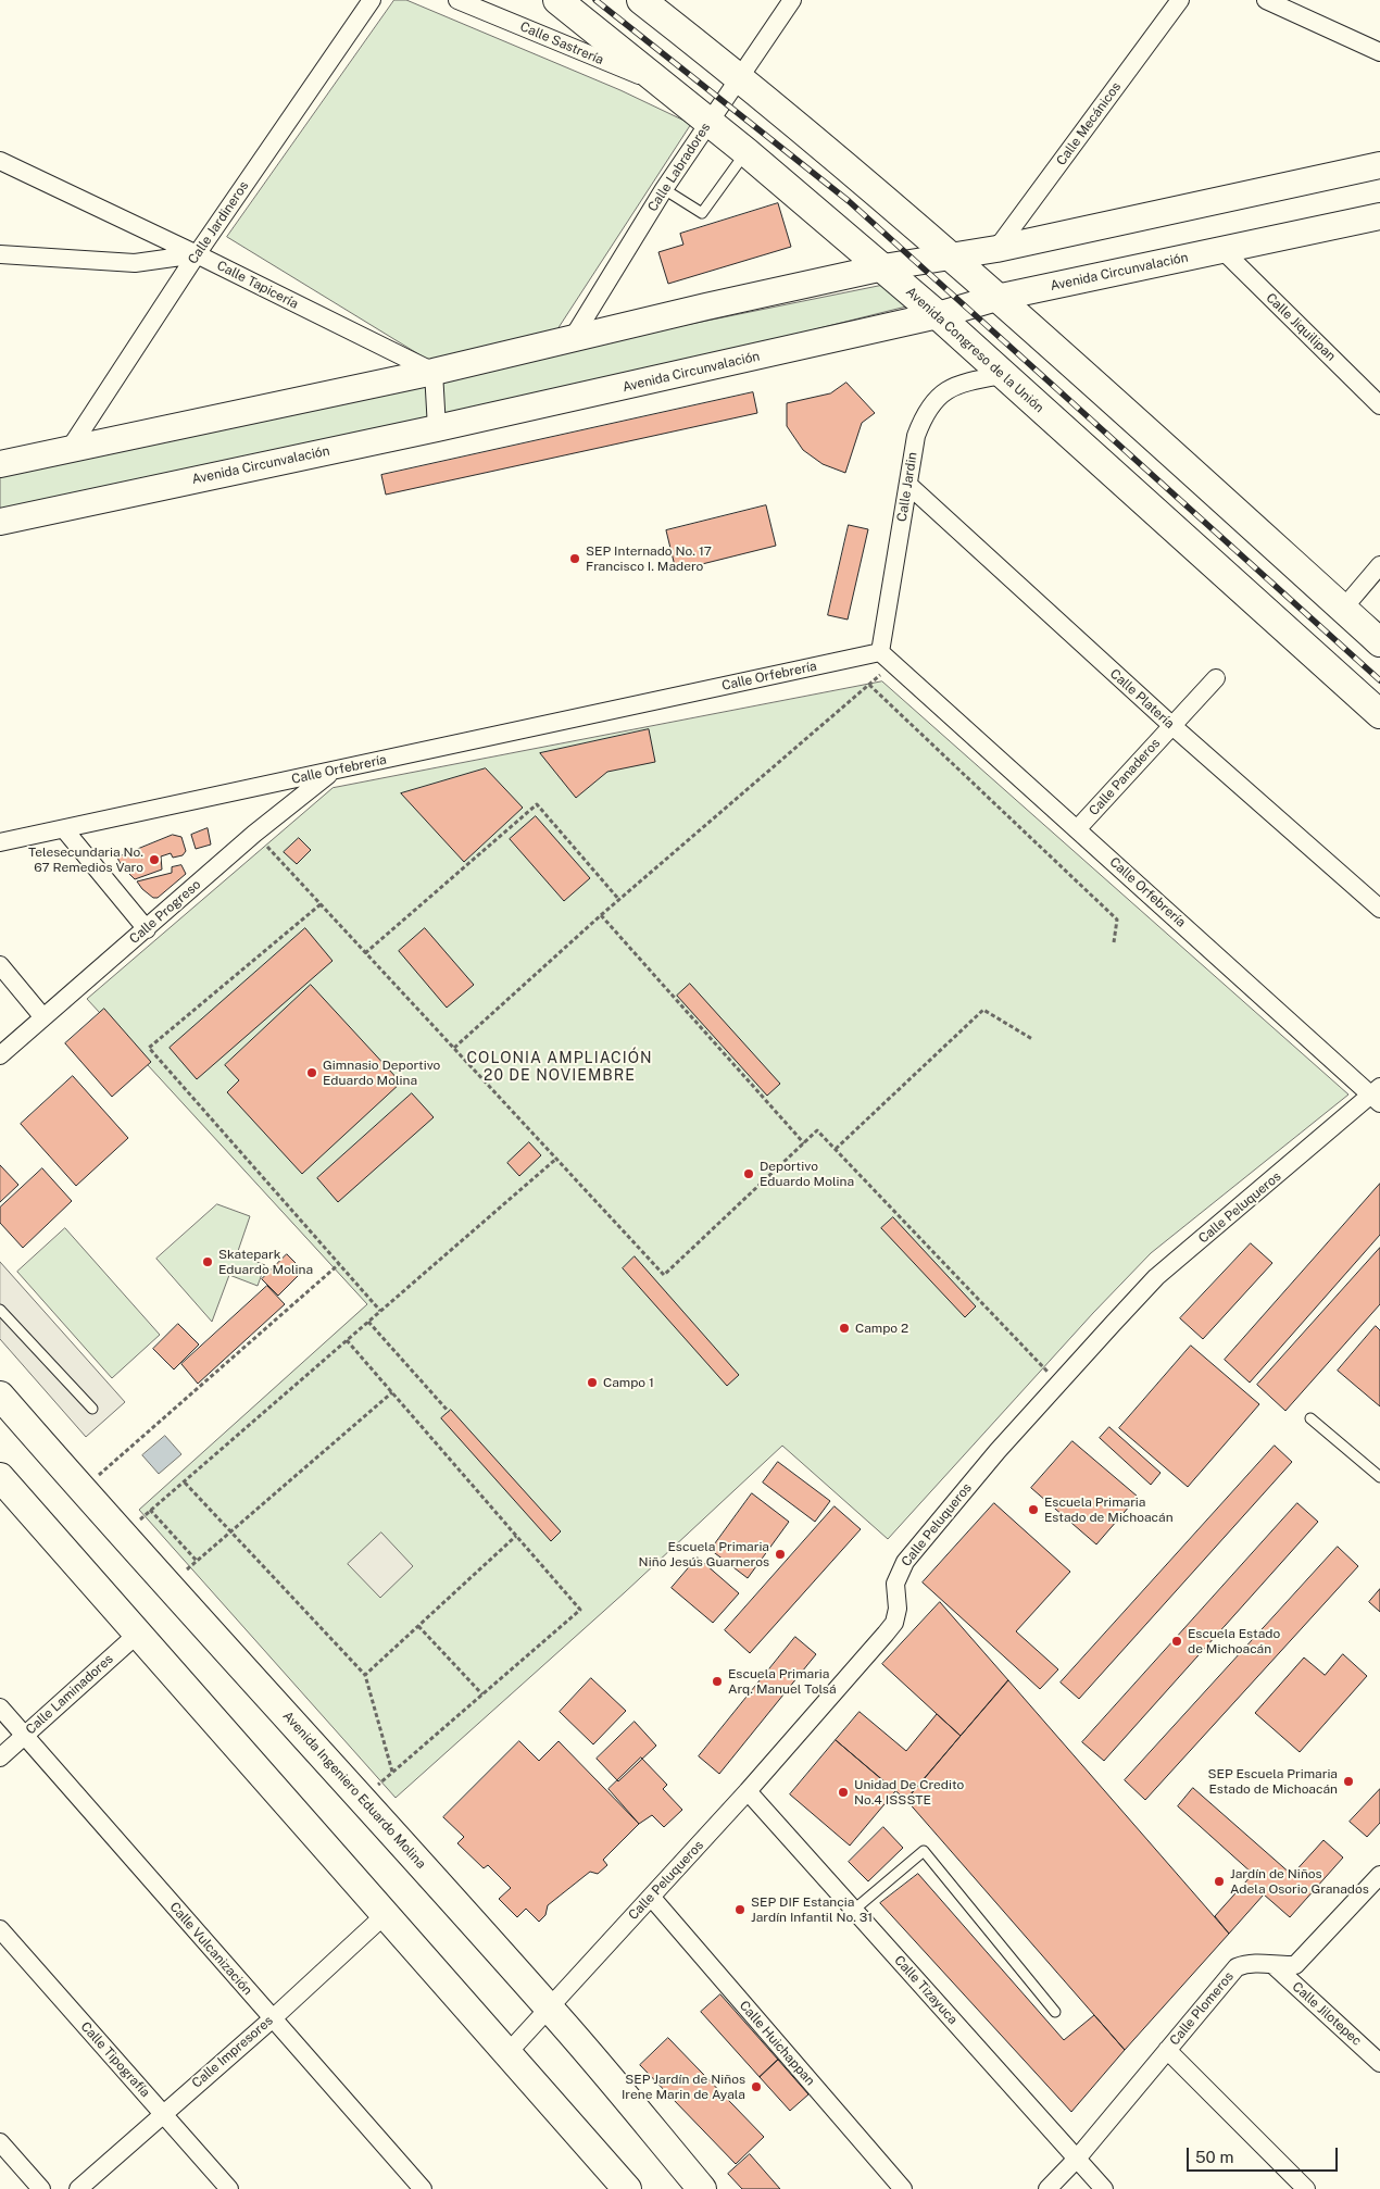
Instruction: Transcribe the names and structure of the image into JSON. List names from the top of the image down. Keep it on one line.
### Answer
{"streets":{"main road":["Avenida Circunvalación","Avenida Congreso de la Unión","Avenida Ingeniero Eduardo Molina"],"street":["Calle Sastrería","Calle Mecánicos","Calle Labradores","Calle Jardineros","Calle Tapicería","Calle Jiquilipan","Calle Jardin","Calle Orfebrería","Calle Platería","Calle Panaderos","Calle Progreso","Calle Peluqueros","Calle Laminadores","Calle Vulcanización","Calle Tizayuca","Calle Plomeros","Calle Jilotepec","Calle Huichappan","Calle Impresores","Calle Tipografía"]},"crossings":[["Calle Sastrería","Avenida Congreso de la Unión"],["Calle Labradores","Avenida Congreso de la Unión"],["Calle Jardineros","Calle Tapicería"],["Avenida Circunvalación","Calle Jiquilipan"],["Avenida Circunvalación","Avenida Congreso de la Unión"],["Avenida Congreso de la Unión","Calle Jardin"],["Calle Jardin","Calle Orfebrería"],["Calle Jardin","Calle Platería"],["Calle Orfebrería","Calle Panaderos"],["Calle Orfebrería","Calle Progreso"],["Calle Orfebrería","Calle Peluqueros"],["Calle Platería","Calle Panaderos"],["Calle Peluqueros","Avenida Ingeniero Eduardo Molina"],["Calle Peluqueros","Calle Tizayuca"],["Calle Peluqueros","Calle Huichappan"],["Calle Laminadores","Calle Vulcanización"],["Calle Vulcanización","Calle Impresores"],["Calle Tizayuca","Calle Plomeros"],["Calle Plomeros","Calle Jilotepec"],["Calle Impresores","Calle Tipografía"]],"districts":["COLONIA AMPLIACIÓN 20 DE NOVIEMBRE"],"places":["SEP Internado No. 17 Francisco I. Madero","Telesecundaria No. 67 Remedios Varo","Gimnasio Deportivo Eduardo Molina","Deportivo Eduardo Molina","Skatepark Eduardo Molina","Campo 2","Campo 1","Escuela Primaria Estado de Michoacán","Escuela Primaria Niño Jesús Guarneros","Escuela Estado de Michoacán","Escuela Primaria Arq. Manuel Tolsá","SEP Escuela Primaria Estado de Michoacán","Unidad De Credito No.4 ISSSTE","Jardín de Niños Adela Osorio Granados","SEP DIF Estancia Jardín Infantil No. 31","SEP Jardín de Niños Irene Marin de Ayala"],"scale_bar":"50 m"}
